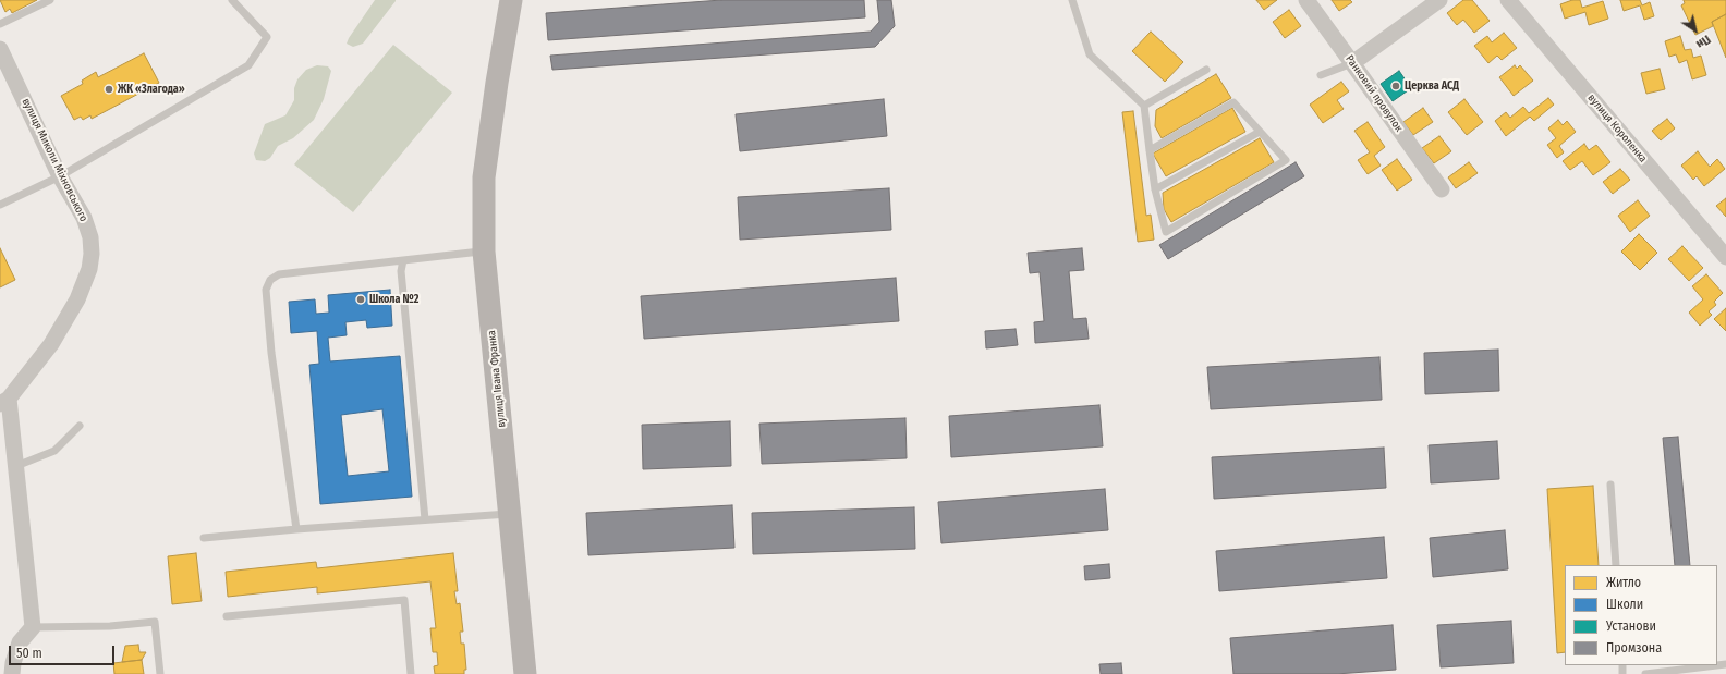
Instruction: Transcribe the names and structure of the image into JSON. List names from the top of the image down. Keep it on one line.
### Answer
{"streets":{"main road":["вулиця Івана Франка"],"street":["Ранковий провулок","вулиця Короленка","вулиця Миколи Міхновського"]},"places":["Церква АСД","ЖК «Злагода»","Школа №2"],"legend":["Житло","Школи","Установи","Промзона"],"scale_bar":"50 m","north":"bottom right"}
